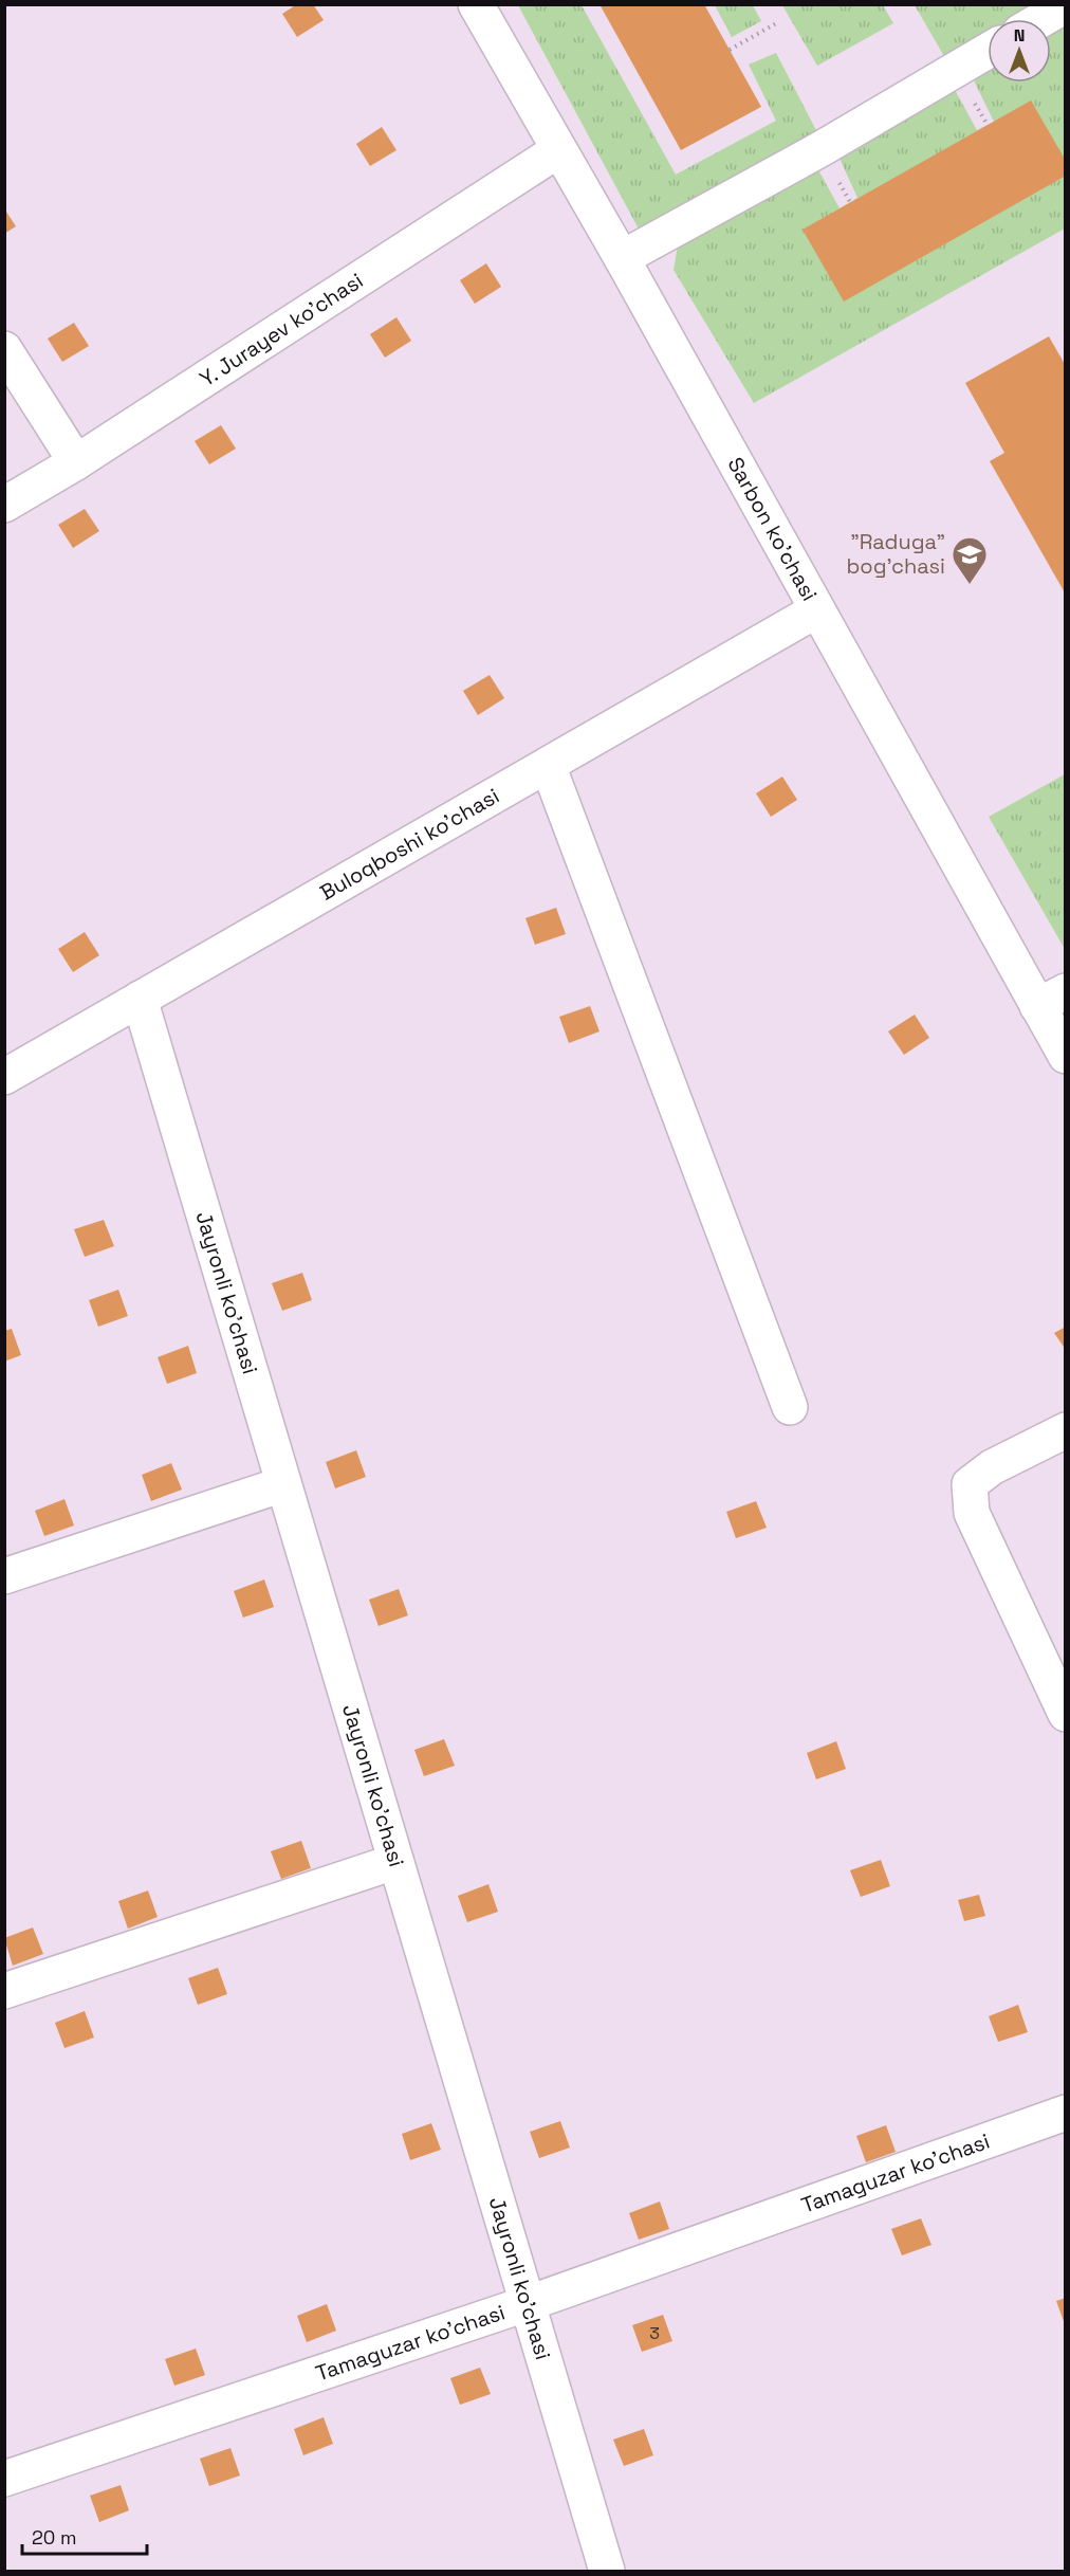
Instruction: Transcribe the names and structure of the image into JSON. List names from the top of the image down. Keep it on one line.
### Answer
{"streets":{"street":["Y. Jurayev ko'chasi","Sarbon ko'chasi","Buloqboshi ko'chasi","Jayronli ko'chasi","Tamaguzar ko'chasi"]},"crossings":[["Y. Jurayev ko'chasi","Sarbon ko'chasi"],["Sarbon ko'chasi","Buloqboshi ko'chasi"],["Buloqboshi ko'chasi","Jayronli ko'chasi"],["Jayronli ko'chasi","Tamaguzar ko'chasi"]],"places":{"school or university":["\"Raduga\" bog'chasi"]},"house_numbers":["3"],"scale_bar":"20 m","north":"top"}
